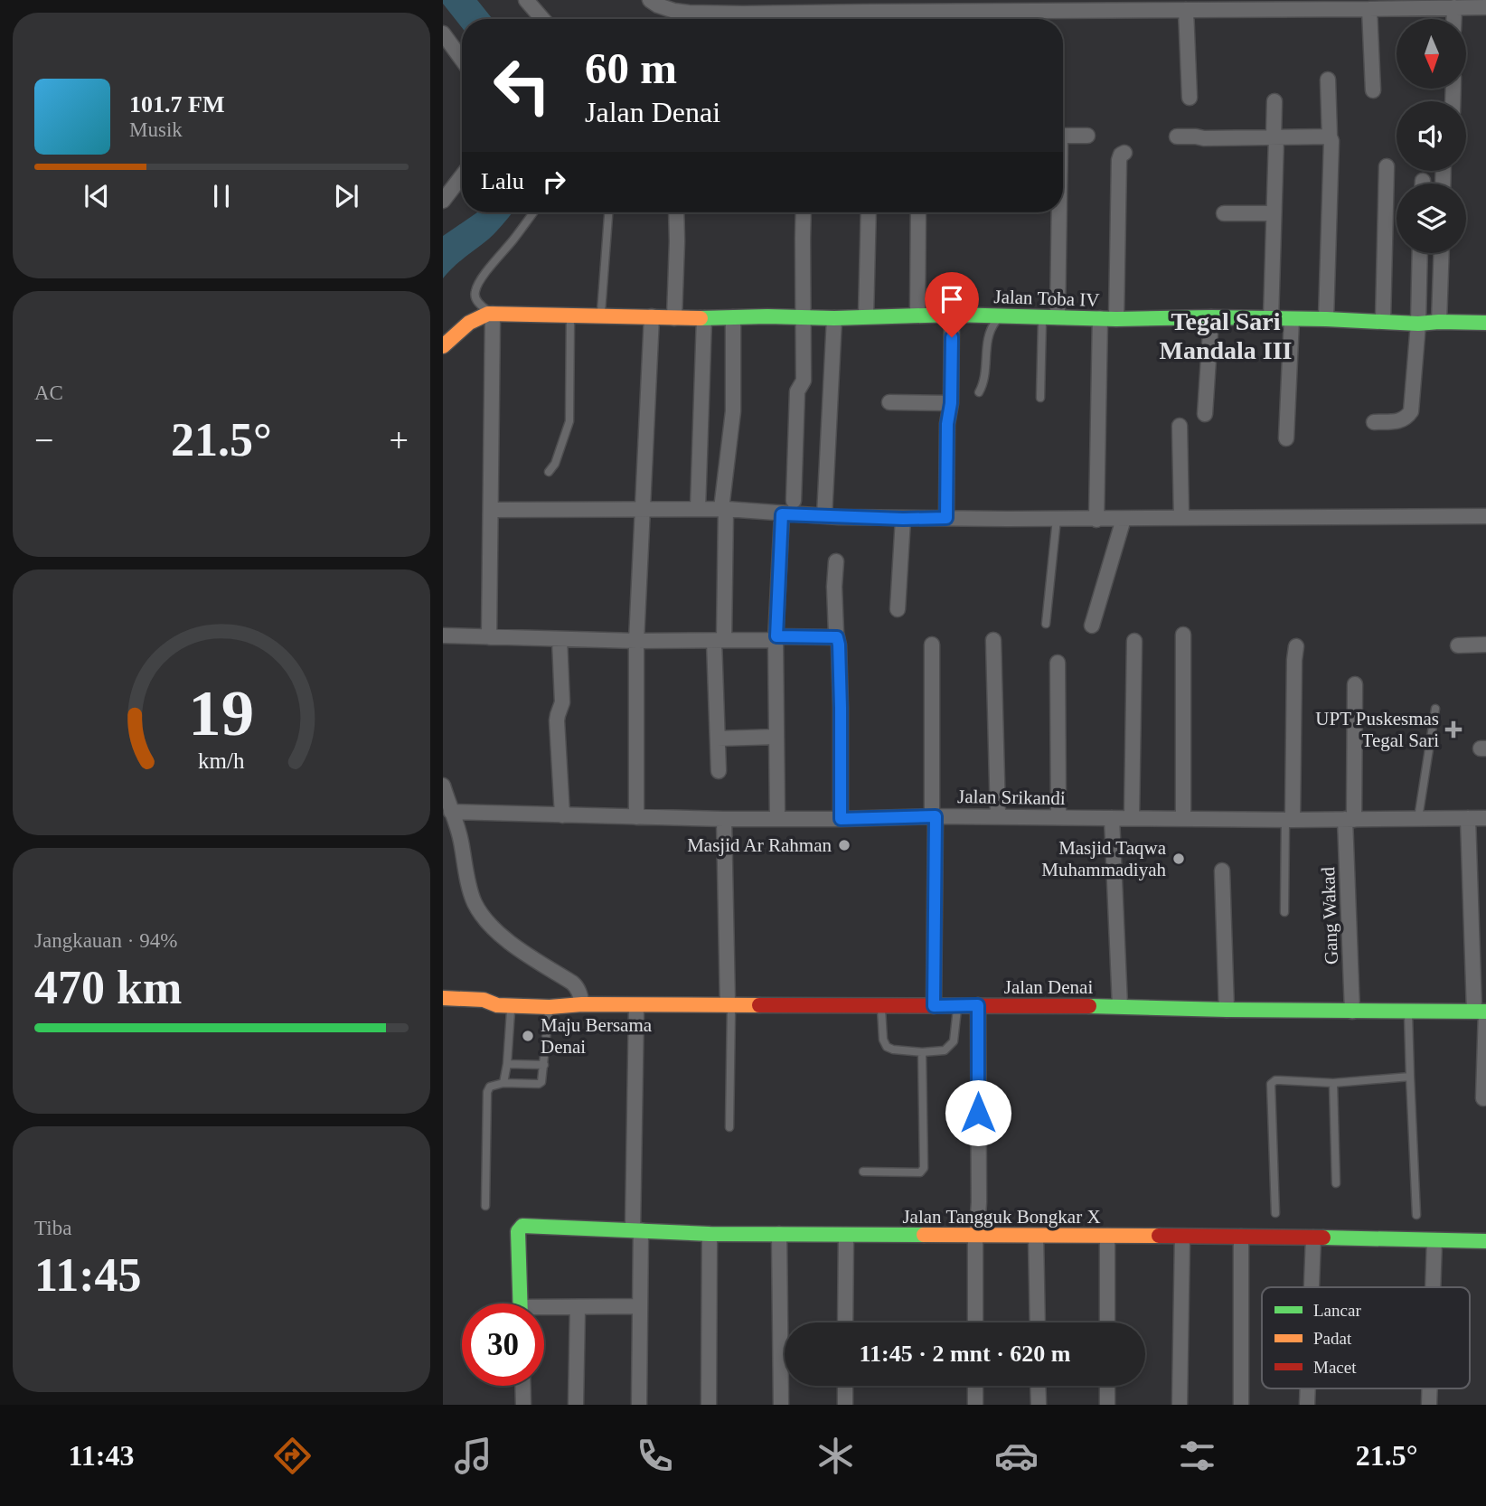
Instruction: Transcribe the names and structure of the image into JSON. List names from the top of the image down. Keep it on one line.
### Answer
{"streets":{"street":["Jalan Toba IV","Jalan Srikandi","Gang Wakad","Jalan Denai","Jalan Tangguk Bongkar X"]},"crossings":[["Jalan Srikandi","Gang Wakad"],["Gang Wakad","Jalan Denai"]],"districts":["Tegal Sari Mandala III"],"places":{"health":["UPT Puskesmas Tegal Sari"],"other":["Masjid Ar Rahman","Masjid Taqwa Muhammadiyah","Maju Bersama Denai"]},"legend":["Lancar","Padat","Macet"],"north":"bottom","page":{"turn":["60 m","Jalan Denai"],"song":["101.7 FM","Musik"],"then":"Lalu","tile":["AC",["Jangkauan · 94%","470 km"],["Tiba","11:45"]],"heat":["−","21.5°","+"],"limit":"30","trip":"11:45 · 2 mnt · 620 m","tabs":["11:43","21.5°"],"gauge":["19","km/h"]}}
